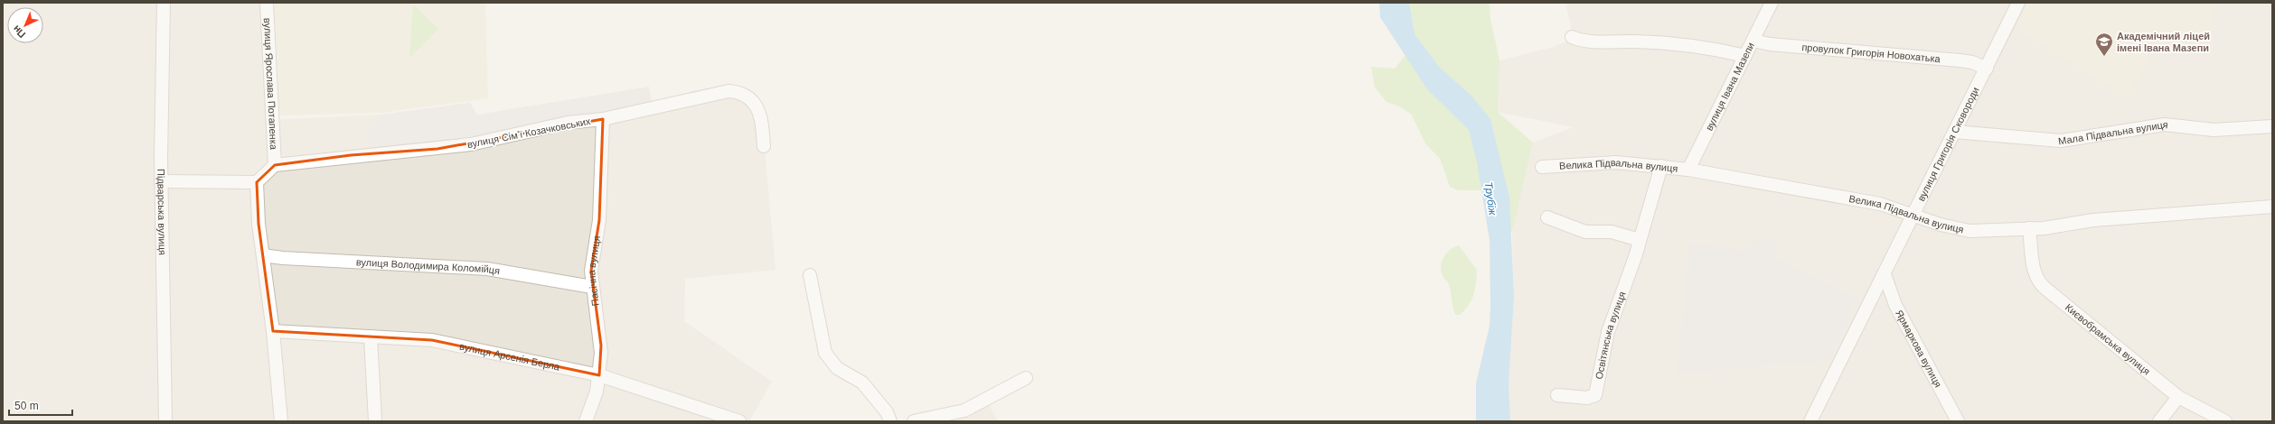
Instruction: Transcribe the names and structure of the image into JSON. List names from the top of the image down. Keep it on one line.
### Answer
{"streets":{"street":["провулок Григорія Новохатька","вулиця Ярослава Потапенка","вулиця Івана Мазепи","вулиця Сімʼї Козачковських","Мала Підвальна вулиця","вулиця Григорія Сковороди","Велика Підвальна вулиця","Підварська вулиця","вулиця Володимира Коломійця","Пасічна вулиця","Освітянська вулиця","Києвобрамська вулиця","Ярмаркова вулиця","вулиця Арсенія Берла"]},"crossings":[["провулок Григорія Новохатька","вулиця Івана Мазепи"],["провулок Григорія Новохатька","вулиця Григорія Сковороди"],["вулиця Ярослава Потапенка","вулиця Сімʼї Козачковських"],["вулиця Івана Мазепи","Велика Підвальна вулиця"],["вулиця Сімʼї Козачковських","Пасічна вулиця"],["Мала Підвальна вулиця","вулиця Григорія Сковороди"],["вулиця Григорія Сковороди","Велика Підвальна вулиця"],["вулиця Григорія Сковороди","Ярмаркова вулиця"],["Велика Підвальна вулиця","Освітянська вулиця"],["Велика Підвальна вулиця","Києвобрамська вулиця"],["вулиця Володимира Коломійця","Пасічна вулиця"],["Пасічна вулиця","вулиця Арсенія Берла"]],"water":["Трубіж"],"places":{"school or university":["Академічний ліцей імені Івана Мазепи"]},"scale_bar":"50 m","north":"bottom left"}
